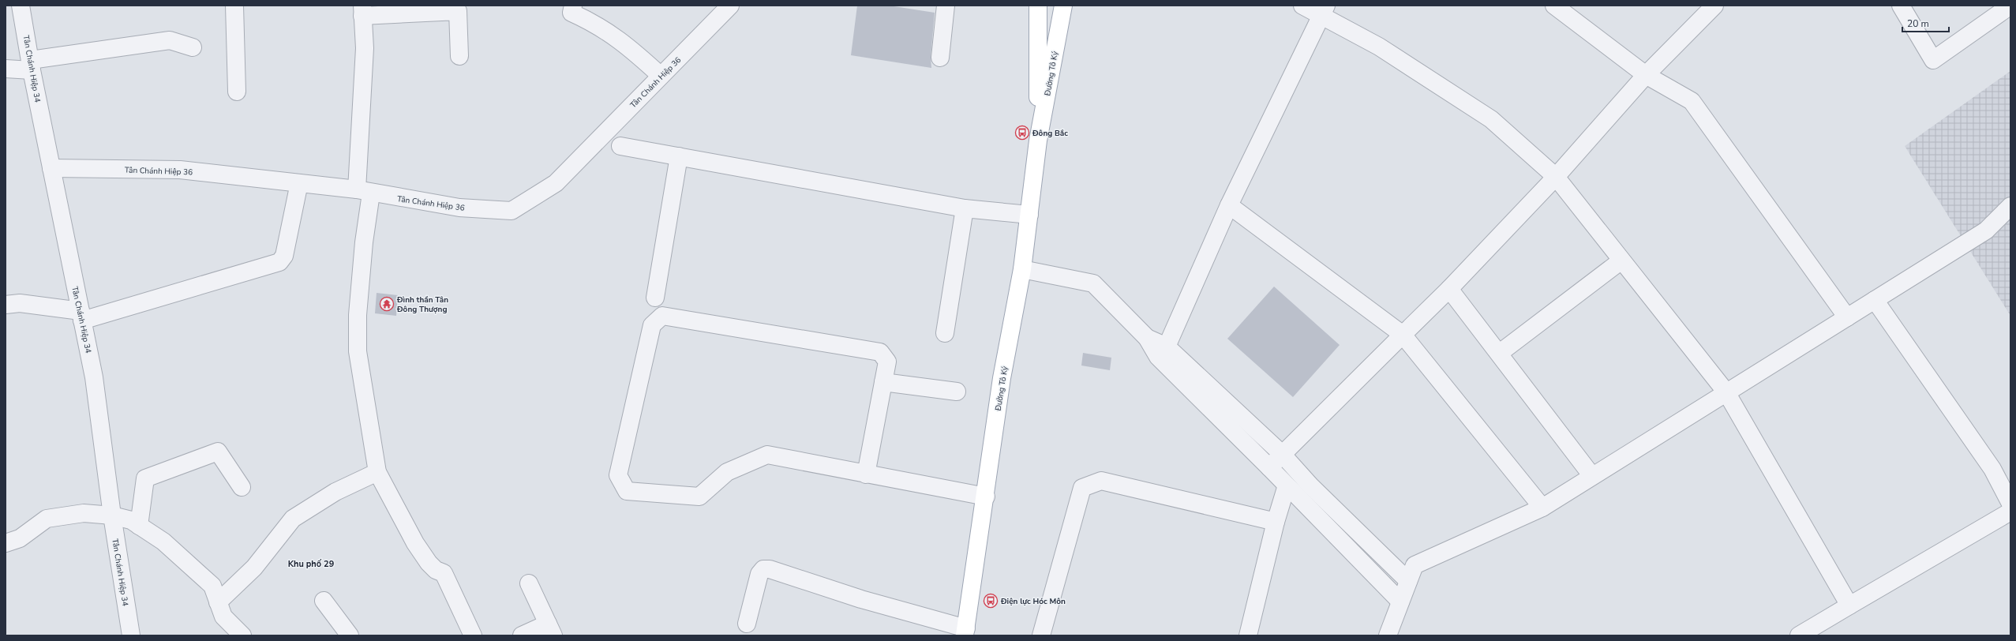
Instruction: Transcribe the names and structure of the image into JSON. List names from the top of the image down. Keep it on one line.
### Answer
{"streets":{"main road":["Đường Tô Ký"],"street":["Tân Chánh Hiệp 34","Tân Chánh Hiệp 36"]},"crossings":[["Tân Chánh Hiệp 34","Tân Chánh Hiệp 36"]],"districts":["Khu phố 29"],"places":{"bus stop":["Đông Bắc","Điện lực Hóc Môn"],"temple":["Đình thần Tân Đông Thượng"]},"scale_bar":"20 m"}
